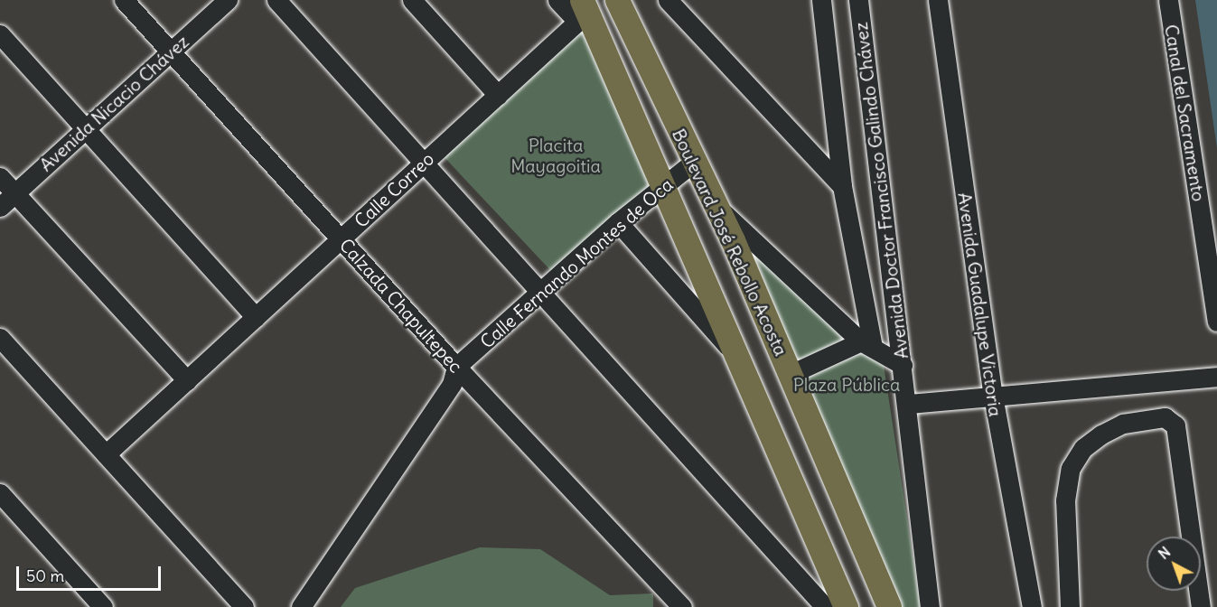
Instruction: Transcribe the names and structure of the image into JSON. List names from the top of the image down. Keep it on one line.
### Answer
{"streets":{"main road":["Boulevard José Rebollo Acosta"],"street":["Avenida Nicacio Chávez","Canal del Sacramento","Calle Correo","Avenida Doctor Francisco Galindo Chávez","Calle Fernando Montes de Oca","Avenida Guadalupe Victoria","Calzada Chapultepec"]},"crossings":[["Avenida Nicacio Chávez","Calzada Chapultepec"],["Calle Correo","Calzada Chapultepec"],["Boulevard José Rebollo Acosta","Calle Fernando Montes de Oca"],["Calle Fernando Montes de Oca","Calzada Chapultepec"]],"parks":["Placita Mayagoitia","Plaza Pública"],"scale_bar":"50 m","north":"top left"}
